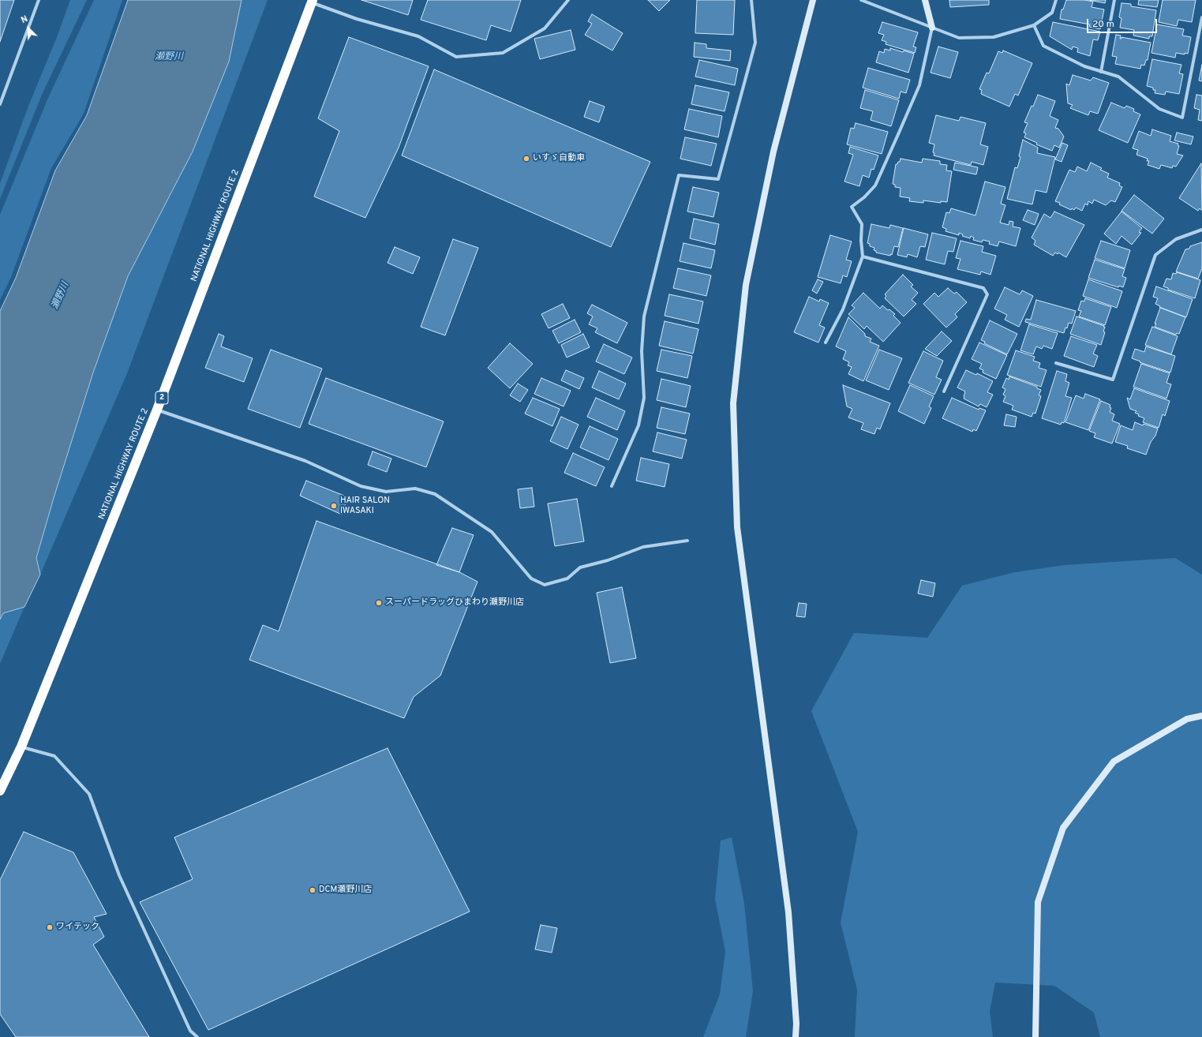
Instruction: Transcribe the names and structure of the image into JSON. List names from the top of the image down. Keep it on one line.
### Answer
{"streets":{"highway":["NATIONAL HIGHWAY ROUTE 2","2"]},"water":["瀬野川"],"places":["いすゞ自動車","HAIR SALON IWASAKI","スーパードラッグひまわり瀬野川店","DCM瀬野川店","ワイテック"],"scale_bar":"20 m","north":"top left"}
